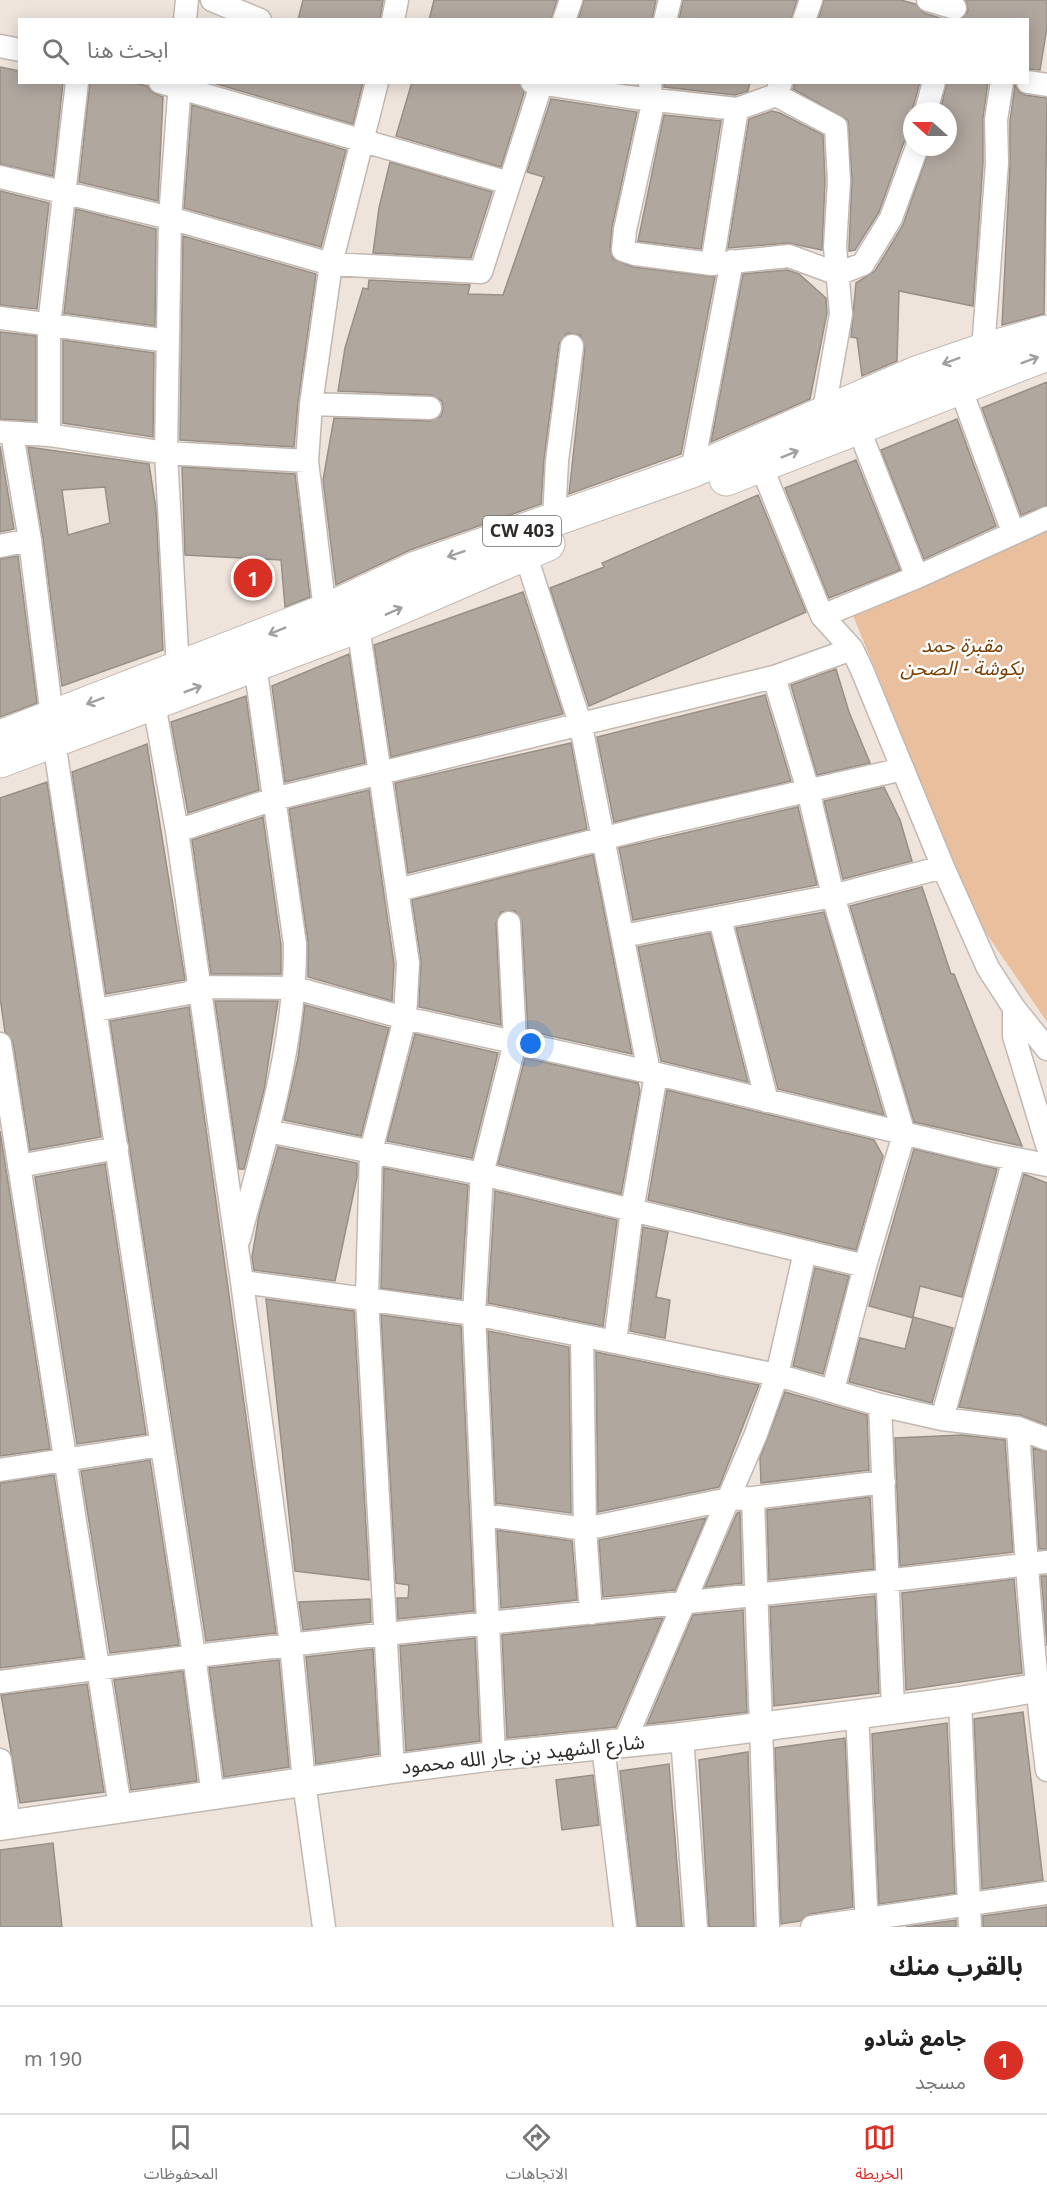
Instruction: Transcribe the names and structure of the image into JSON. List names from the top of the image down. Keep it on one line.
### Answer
{"streets":{"main road":["CW 403"],"street":["شارع الشهيد بن جار الله محمود"]},"parks":["مقبرة حمد بكوشة - الصحن"],"north":"left","page":{"search":"ابحث هنا","pins":"1","heading":"بالقرب منك","list":[{"mark":"1","name":"جامع شادو","note":"مسجد","value":"190 m"}],"nav":["الخريطة","الاتجاهات","المحفوظات"]}}
